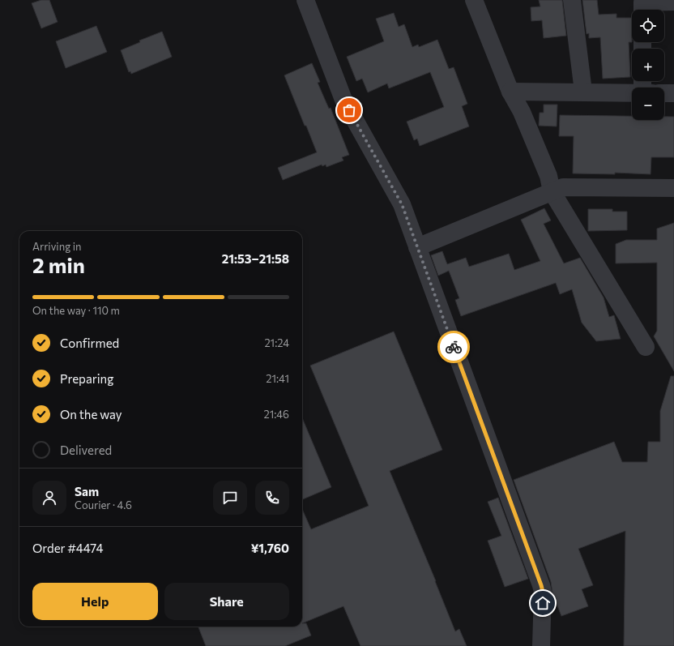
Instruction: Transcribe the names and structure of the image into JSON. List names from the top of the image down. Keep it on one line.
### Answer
{"page":{"map_buttons":["+","−"],"heading":["2 min","Arriving in","21:53–21:58"],"panel":["Sam","Courier · 4.6","Order #4474","¥1,760"],"bar":"On the way · 110 m","list":[["Confirmed","21:24"],["Preparing","21:41"],["On the way","21:46"],"Delivered"],"buttons":["Help","Share"]}}
